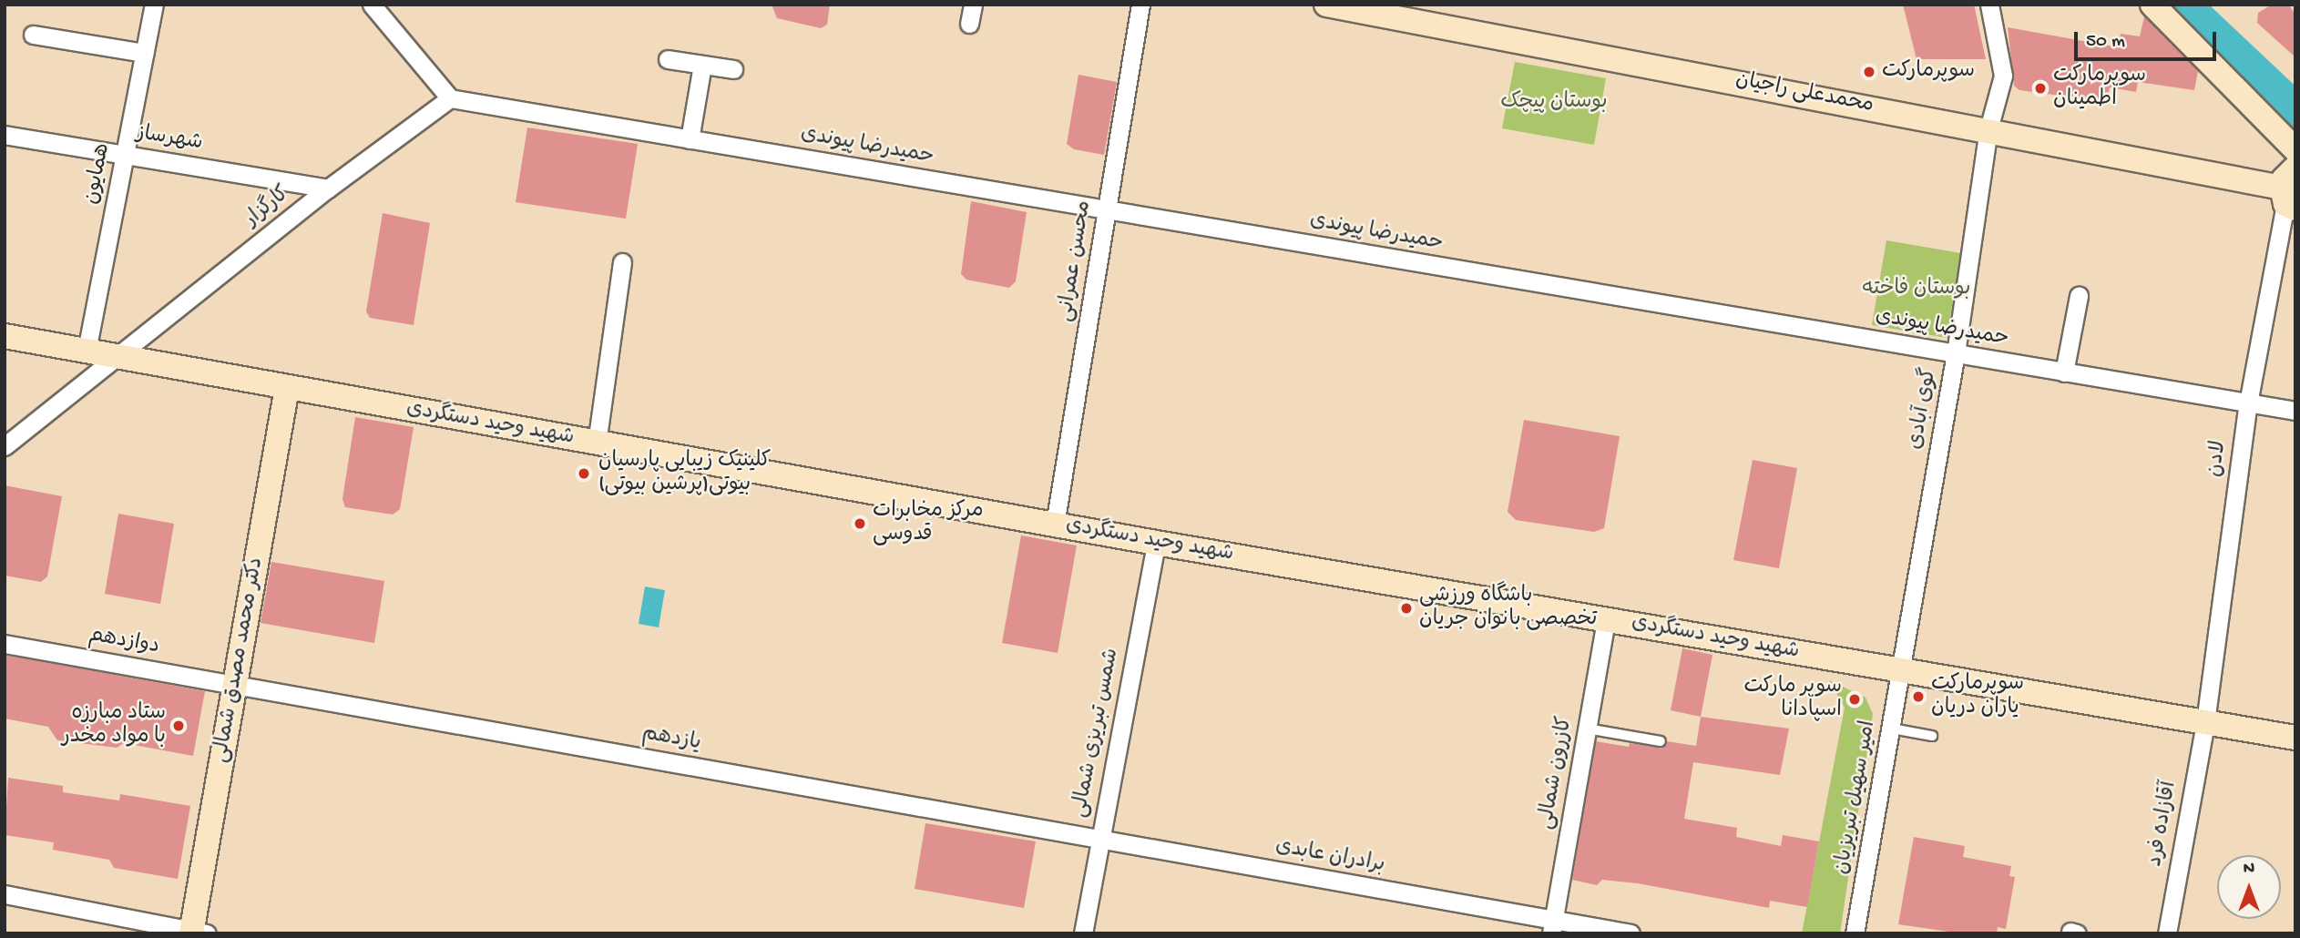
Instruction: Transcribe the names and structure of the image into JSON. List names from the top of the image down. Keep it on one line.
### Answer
{"streets":{"main road":["محمدعلی راجیان","شهید وحید دستگردی","دکتر محمد مصدق شمالی"],"street":["شهرساز","حمیدرضا پیوندی","همایون","کارگزار","محسن عمرانی","گوی آبادی","لادن","دوازدهم","شمس تبریزی شمالی","یازدهم","کازرون شمالی","امیر سهیل تبریزیان","آقازاده فرد","برادران عابدی"]},"crossings":[["محمدعلی راجیان","گوی آبادی"],["محمدعلی راجیان","لادن"],["شهرساز","همایون"],["شهرساز","کارگزار"],["حمیدرضا پیوندی","کارگزار"],["حمیدرضا پیوندی","محسن عمرانی"],["حمیدرضا پیوندی","گوی آبادی"],["حمیدرضا پیوندی","لادن"],["همایون","شهید وحید دستگردی"],["کارگزار","شهید وحید دستگردی"],["محسن عمرانی","شهید وحید دستگردی"],["گوی آبادی","شهید وحید دستگردی"],["گوی آبادی","امیر سهیل تبریزیان"],["شهید وحید دستگردی","لادن"],["شهید وحید دستگردی","دکتر محمد مصدق شمالی"],["شهید وحید دستگردی","شمس تبریزی شمالی"],["شهید وحید دستگردی","کازرون شمالی"],["شهید وحید دستگردی","امیر سهیل تبریزیان"],["شهید وحید دستگردی","آقازاده فرد"],["لادن","آقازاده فرد"],["دوازدهم","دکتر محمد مصدق شمالی"],["دوازدهم","یازدهم"],["دکتر محمد مصدق شمالی","یازدهم"],["شمس تبریزی شمالی","یازدهم"],["شمس تبریزی شمالی","برادران عابدی"],["یازدهم","برادران عابدی"],["کازرون شمالی","برادران عابدی"]],"parks":["بوستان پیچک","بوستان فاخته"],"places":["سوپرمارکت","سوپرمارکت اطمینان","کلینیک زیبایی پارسیان بیوتی(پرشین بیوتی)","مرکز مخابرات قدوسی","باشگاه ورزشی تخصصی بانوان جریان","سوپرمارکت یاران دریان","سوپر مارکت اسپادانا","ستاد مبارزه با مواد مخدر"],"scale_bar":"50 m","north":"top"}
